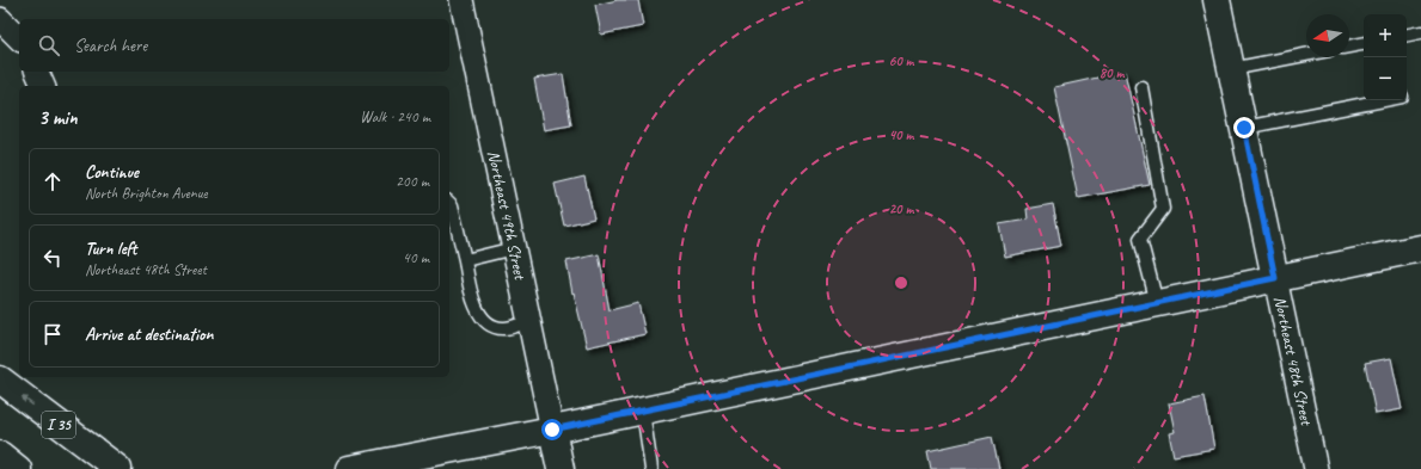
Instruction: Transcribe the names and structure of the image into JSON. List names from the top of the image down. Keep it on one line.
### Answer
{"streets":{"main road":["Northeast 48th Street","I 35"],"street":["Northeast 49th Street"]},"north":"left","page":{"map_buttons":["+","−"],"search":"Search here","heading":["3 min","Walk · 240 m"],"list":[["Continue","North Brighton Avenue","200 m"],["Turn left","Northeast 48th Street","40 m"],"Arrive at destination"]},"rings":["60 m","80 m","40 m","20 m"]}
